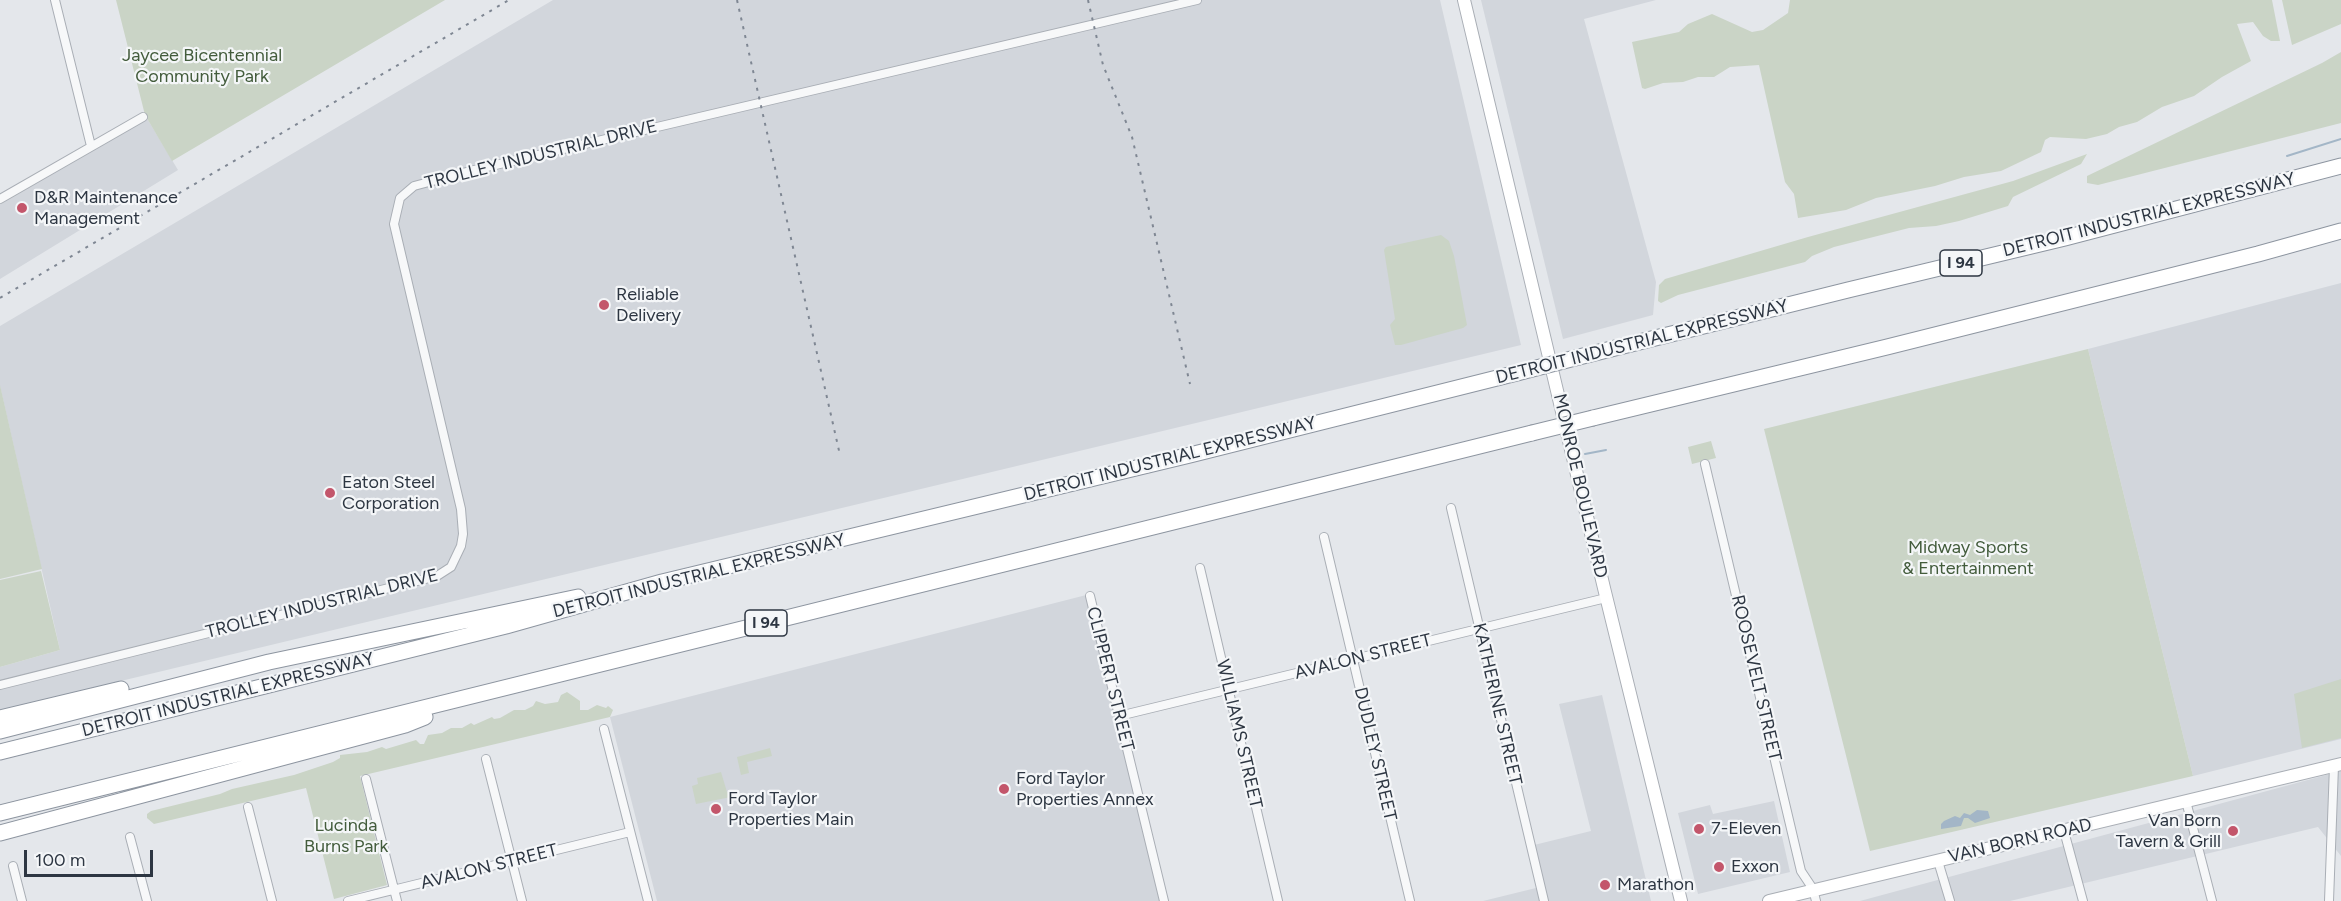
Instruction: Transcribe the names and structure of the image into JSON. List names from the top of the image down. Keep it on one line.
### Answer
{"streets":{"highway":["DETROIT INDUSTRIAL EXPRESSWAY","I 94"],"street":["TROLLEY INDUSTRIAL DRIVE","MONROE BOULEVARD","AVALON STREET","ROOSEVELT STREET","CLIPPERT STREET","KATHERINE STREET","WILLIAMS STREET","DUDLEY STREET","VAN BORN ROAD"]},"crossings":[["MONROE BOULEVARD","AVALON STREET"],["AVALON STREET","CLIPPERT STREET"],["AVALON STREET","KATHERINE STREET"],["AVALON STREET","WILLIAMS STREET"],["AVALON STREET","DUDLEY STREET"],["ROOSEVELT STREET","VAN BORN ROAD"]],"parks":["Jaycee Bicentennial Community Park","Midway Sports & Entertainment","Lucinda Burns Park"],"places":["D&R Maintenance Management","Reliable Delivery","Eaton Steel Corporation","Ford Taylor Properties Annex","Ford Taylor Properties Main","7-Eleven","Van Born Tavern & Grill","Exxon","Marathon"],"scale_bar":"100 m"}
